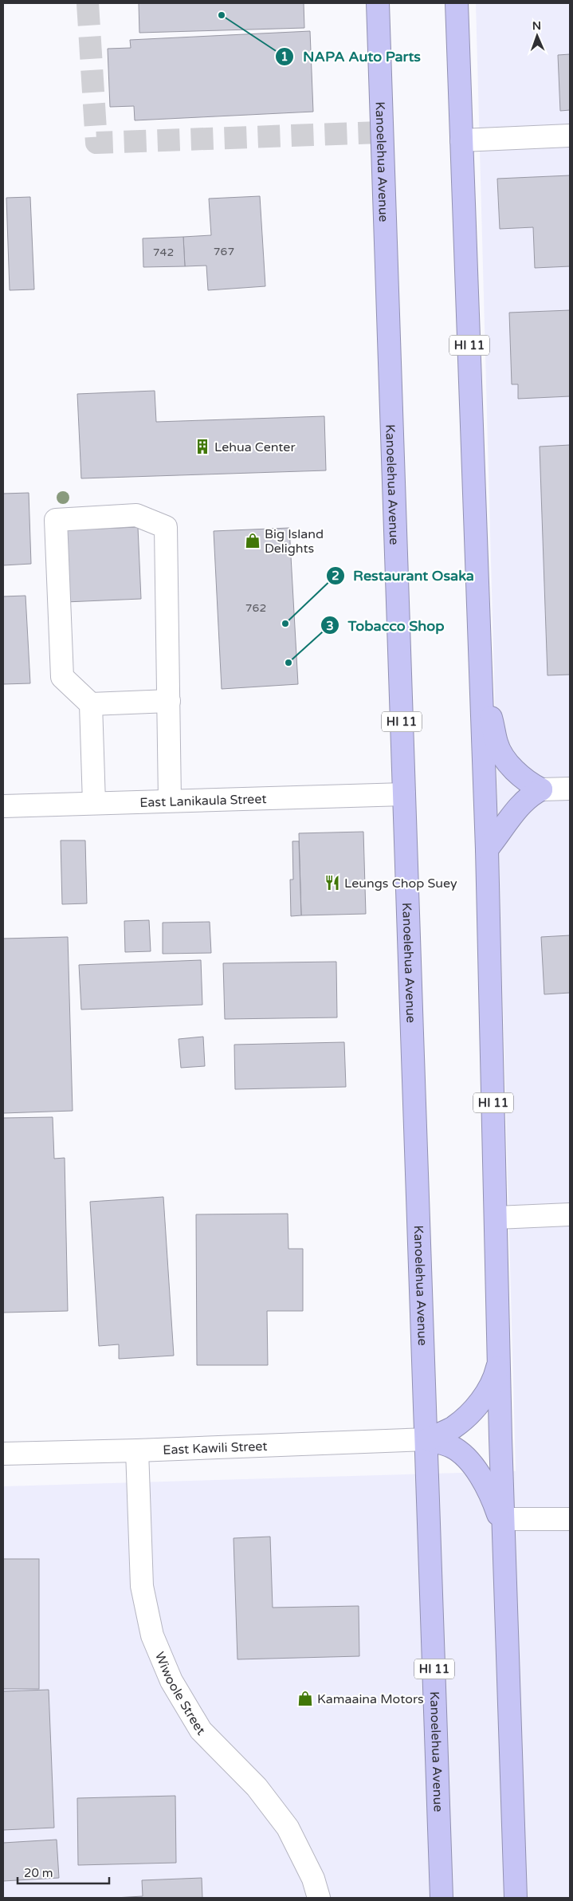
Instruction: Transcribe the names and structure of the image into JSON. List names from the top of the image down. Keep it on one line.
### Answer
{"streets":{"highway":["Kanoelehua Avenue","HI 11"],"street":["East Lanikaula Street","East Kawili Street","Wiwoole Street"]},"crossings":[["Kanoelehua Avenue","East Lanikaula Street"],["Kanoelehua Avenue","East Kawili Street"],["East Kawili Street","Wiwoole Street"]],"places":{"other":["NAPA Auto Parts","Restaurant Osaka","Tobacco Shop"],"building":["Lehua Center"],"shop":["Big Island Delights","Kamaaina Motors"],"restaurant":["Leungs Chop Suey"]},"house_numbers":["767","742","762"],"scale_bar":"20 m","north":"top"}
